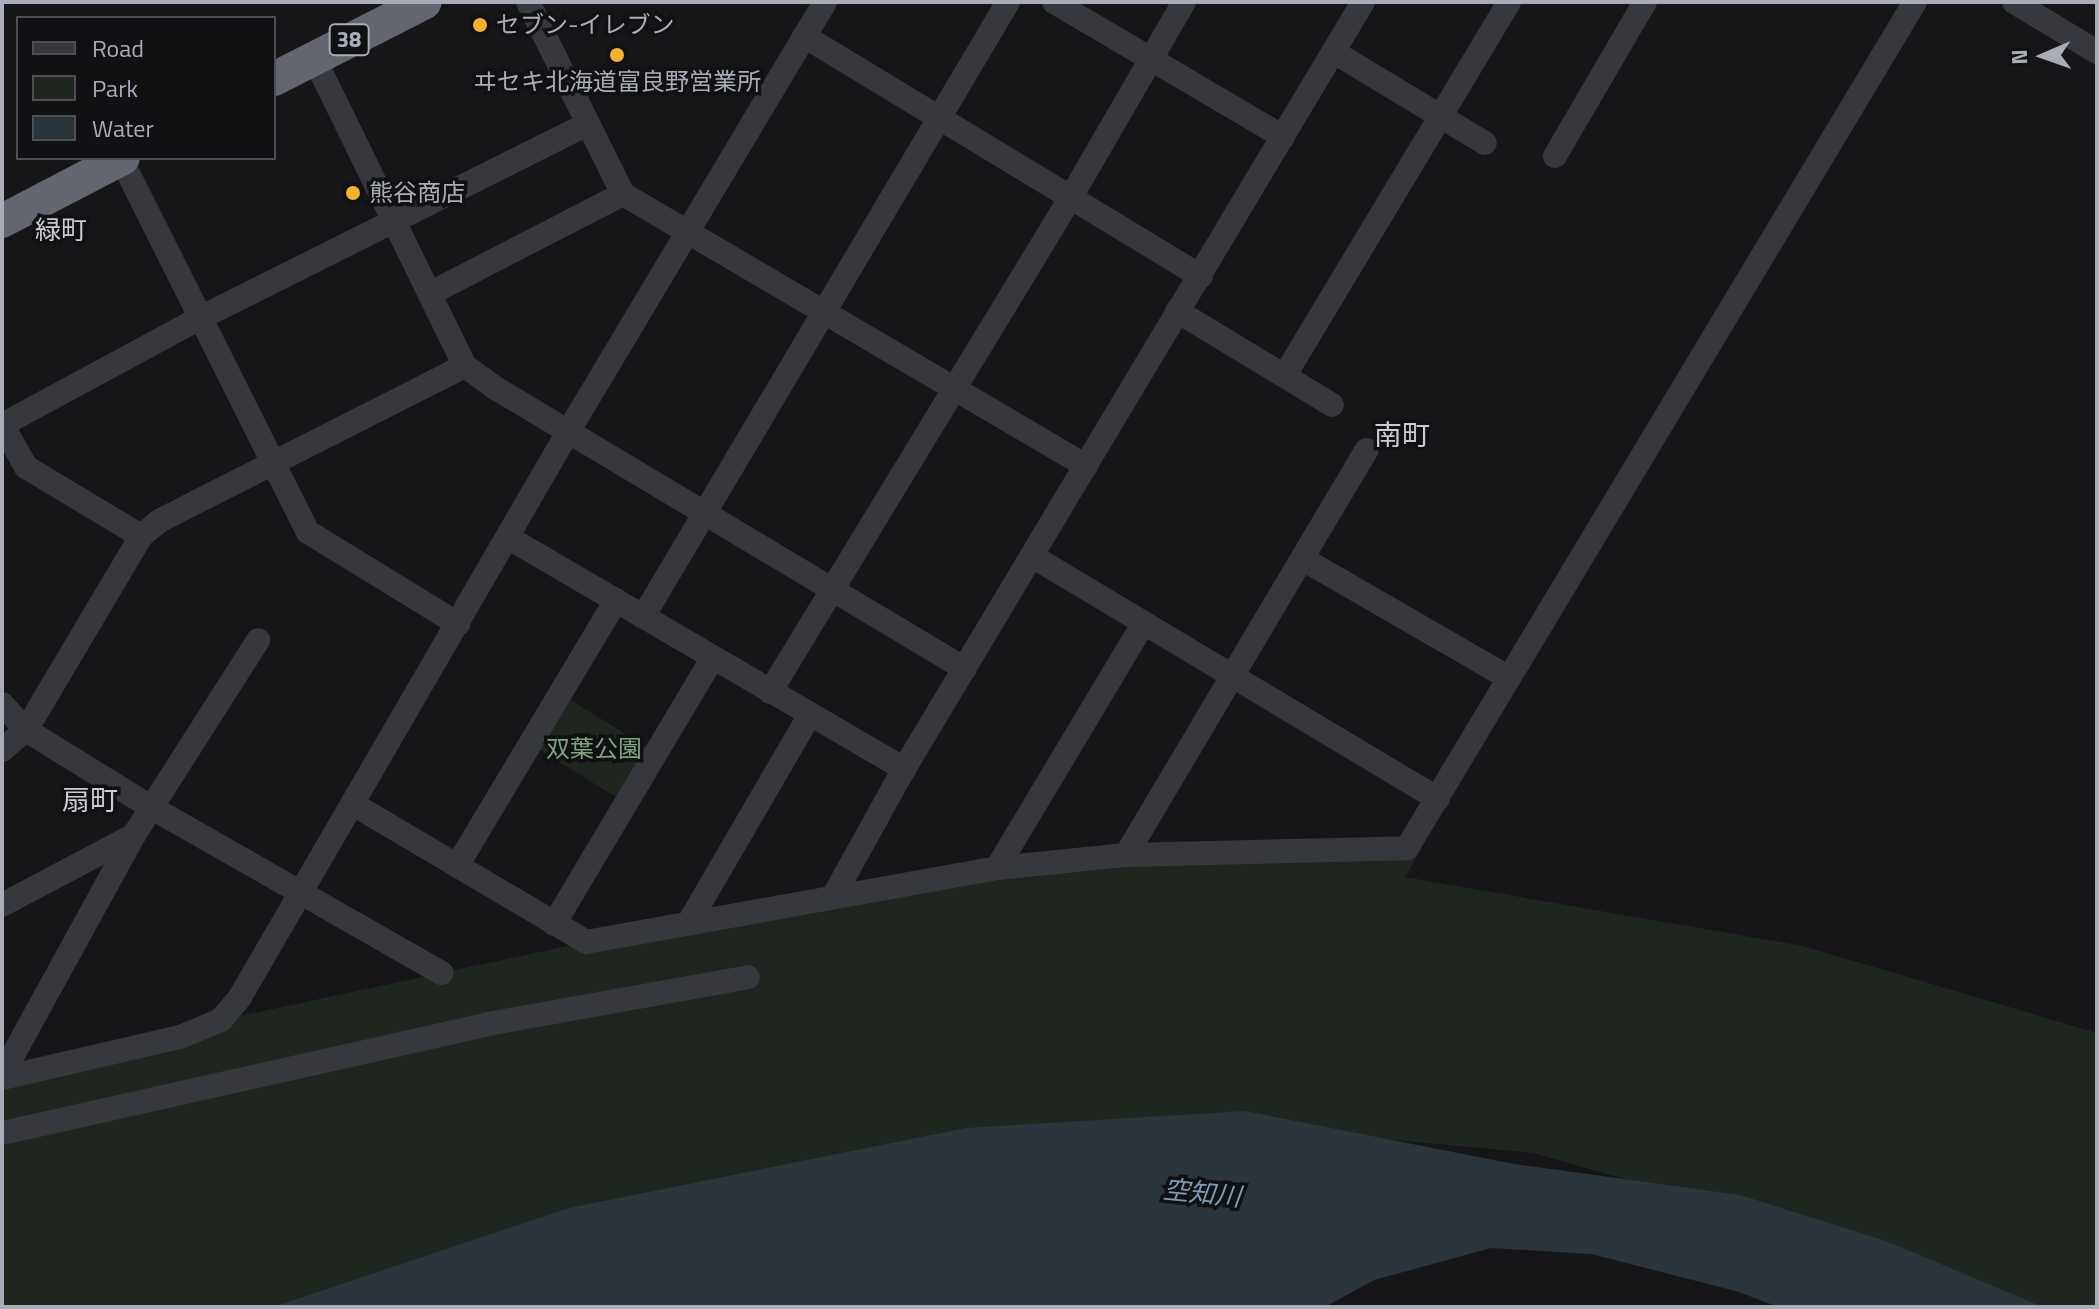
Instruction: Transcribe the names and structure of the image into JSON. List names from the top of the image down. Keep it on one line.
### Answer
{"streets":{"highway":["38"]},"districts":["緑町","南町","扇町"],"water":["空知川"],"parks":["双葉公園"],"places":["セブン-イレブン","ヰセキ北海道富良野営業所","熊谷商店"],"legend":["Road","Park","Water"],"north":"left"}
